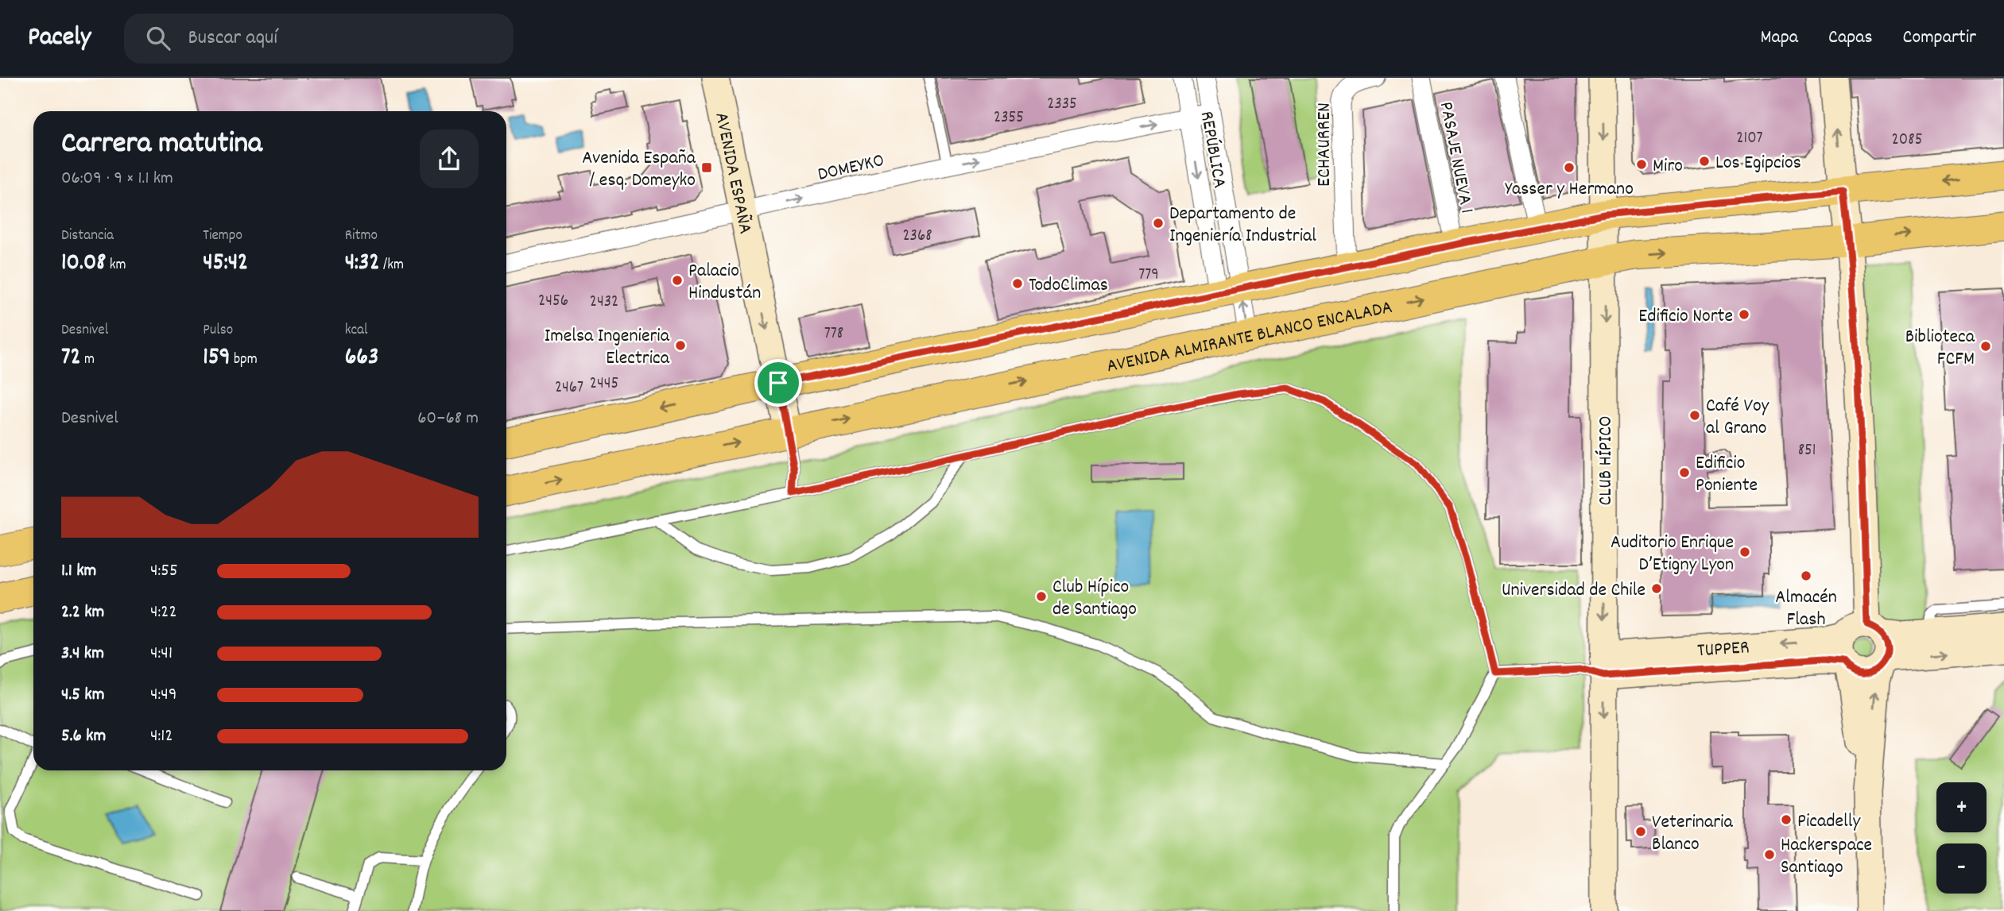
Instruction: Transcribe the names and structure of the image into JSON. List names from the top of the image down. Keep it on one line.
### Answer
{"streets":{"main road":["AVENIDA ESPAÑA","AVENIDA ALMIRANTE BLANCO ENCALADA","CLUB HÍPICO","TUPPER"],"street":["ECHAURREN","REPÚBLICA","PASAJE NUEVA 1","DOMEYKO"]},"crossings":[["REPÚBLICA","DOMEYKO"],["REPÚBLICA","AVENIDA ALMIRANTE BLANCO ENCALADA"],["DOMEYKO","AVENIDA ESPAÑA"],["AVENIDA ESPAÑA","AVENIDA ALMIRANTE BLANCO ENCALADA"],["AVENIDA ALMIRANTE BLANCO ENCALADA","CLUB HÍPICO"],["CLUB HÍPICO","TUPPER"]],"one_way":["DOMEYKO","AVENIDA ESPAÑA","CLUB HÍPICO"],"places":{"other":["Los Egipcios","Miro","Yasser y Hermano","Departamento de Ingeniería Industrial","Palacio Hindustán","TodoClimas","Edificio Norte","Imelsa Ingenieria Electrica","Biblioteca FCFM","Café Voy al Grano","Edificio Poniente","Auditorio Enrique D’Etigny Lyon","Almacén Flash","Universidad de Chile","Club Hípico de Santiago","Picadelly","Veterinaria Blanco","Hackerspace Santiago"],"transit":["Avenida España / esq. Domeyko"]},"house_numbers":["2335","2355","2107","2085","2368","779","2456","2432","778","2445","2467","851"],"page":{"header":"Pacely","search":"Buscar aquí","nav":["Mapa","Capas","Compartir"],"heading":["Carrera matutina","06:09 · 9 × 1.1 km"],"stats":[["Distancia","10.08 km"],["Tiempo","45:42"],["Ritmo","4:32 /km"],["Desnivel","72 m"],["Pulso","159 bpm"],["kcal","663"]],"chart":["Desnivel","60–68 m"],"list":[{"name":"1.1 km","note":"4:55"},{"name":"2.2 km","note":"4:22"},{"name":"3.4 km","note":"4:41"},{"name":"4.5 km","note":"4:49"},{"name":"5.6 km","note":"4:12"}],"map_buttons":["+","−"]}}
